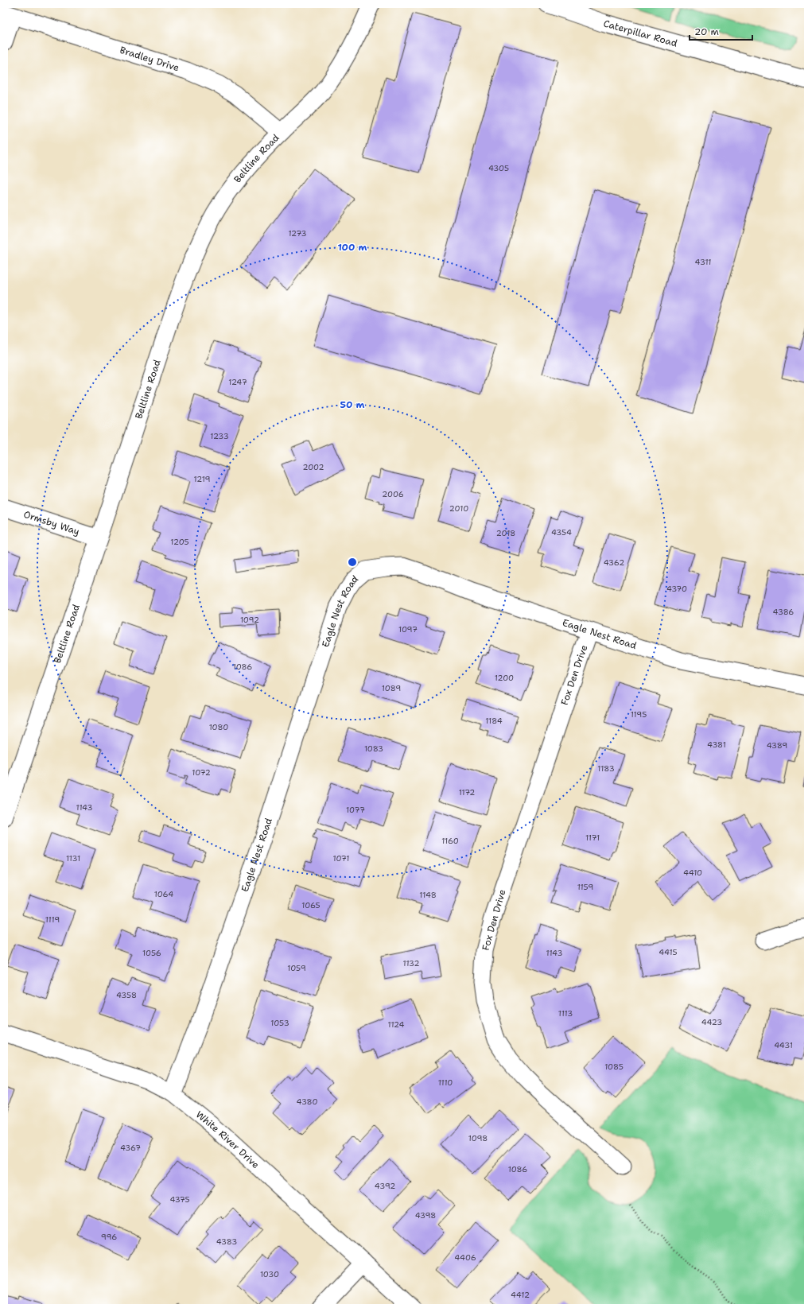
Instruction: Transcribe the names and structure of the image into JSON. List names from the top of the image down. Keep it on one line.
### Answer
{"streets":{"street":["Caterpillar Road","Bradley Drive","Beltline Road","Ormsby Way","Eagle Nest Road","Fox Den Drive","White River Drive"]},"crossings":[["Bradley Drive","Beltline Road"],["Beltline Road","Ormsby Way"],["Eagle Nest Road","Fox Den Drive"],["Eagle Nest Road","White River Drive"]],"house_numbers":["4305","1273","4311","1247","1233","2002","1219","2006","2010","4354","2018","1205","4362","4370","4386","1092","1097","1086","1200","1089","1195","1184","1080","4381","4389","1083","1183","1072","1172","1143","1077","1171","1160","1131","1071","4410","1159","1064","1148","1065","1119","4415","1056","1143","1132","1059","4358","1113","4423","1053","1124","4431","1085","1110","4380","1098","4367","1086","4392","4375","4398","996","4383","4406","1030","4412"],"scale_bar":"20 m","rings":["100 m","50 m"]}
